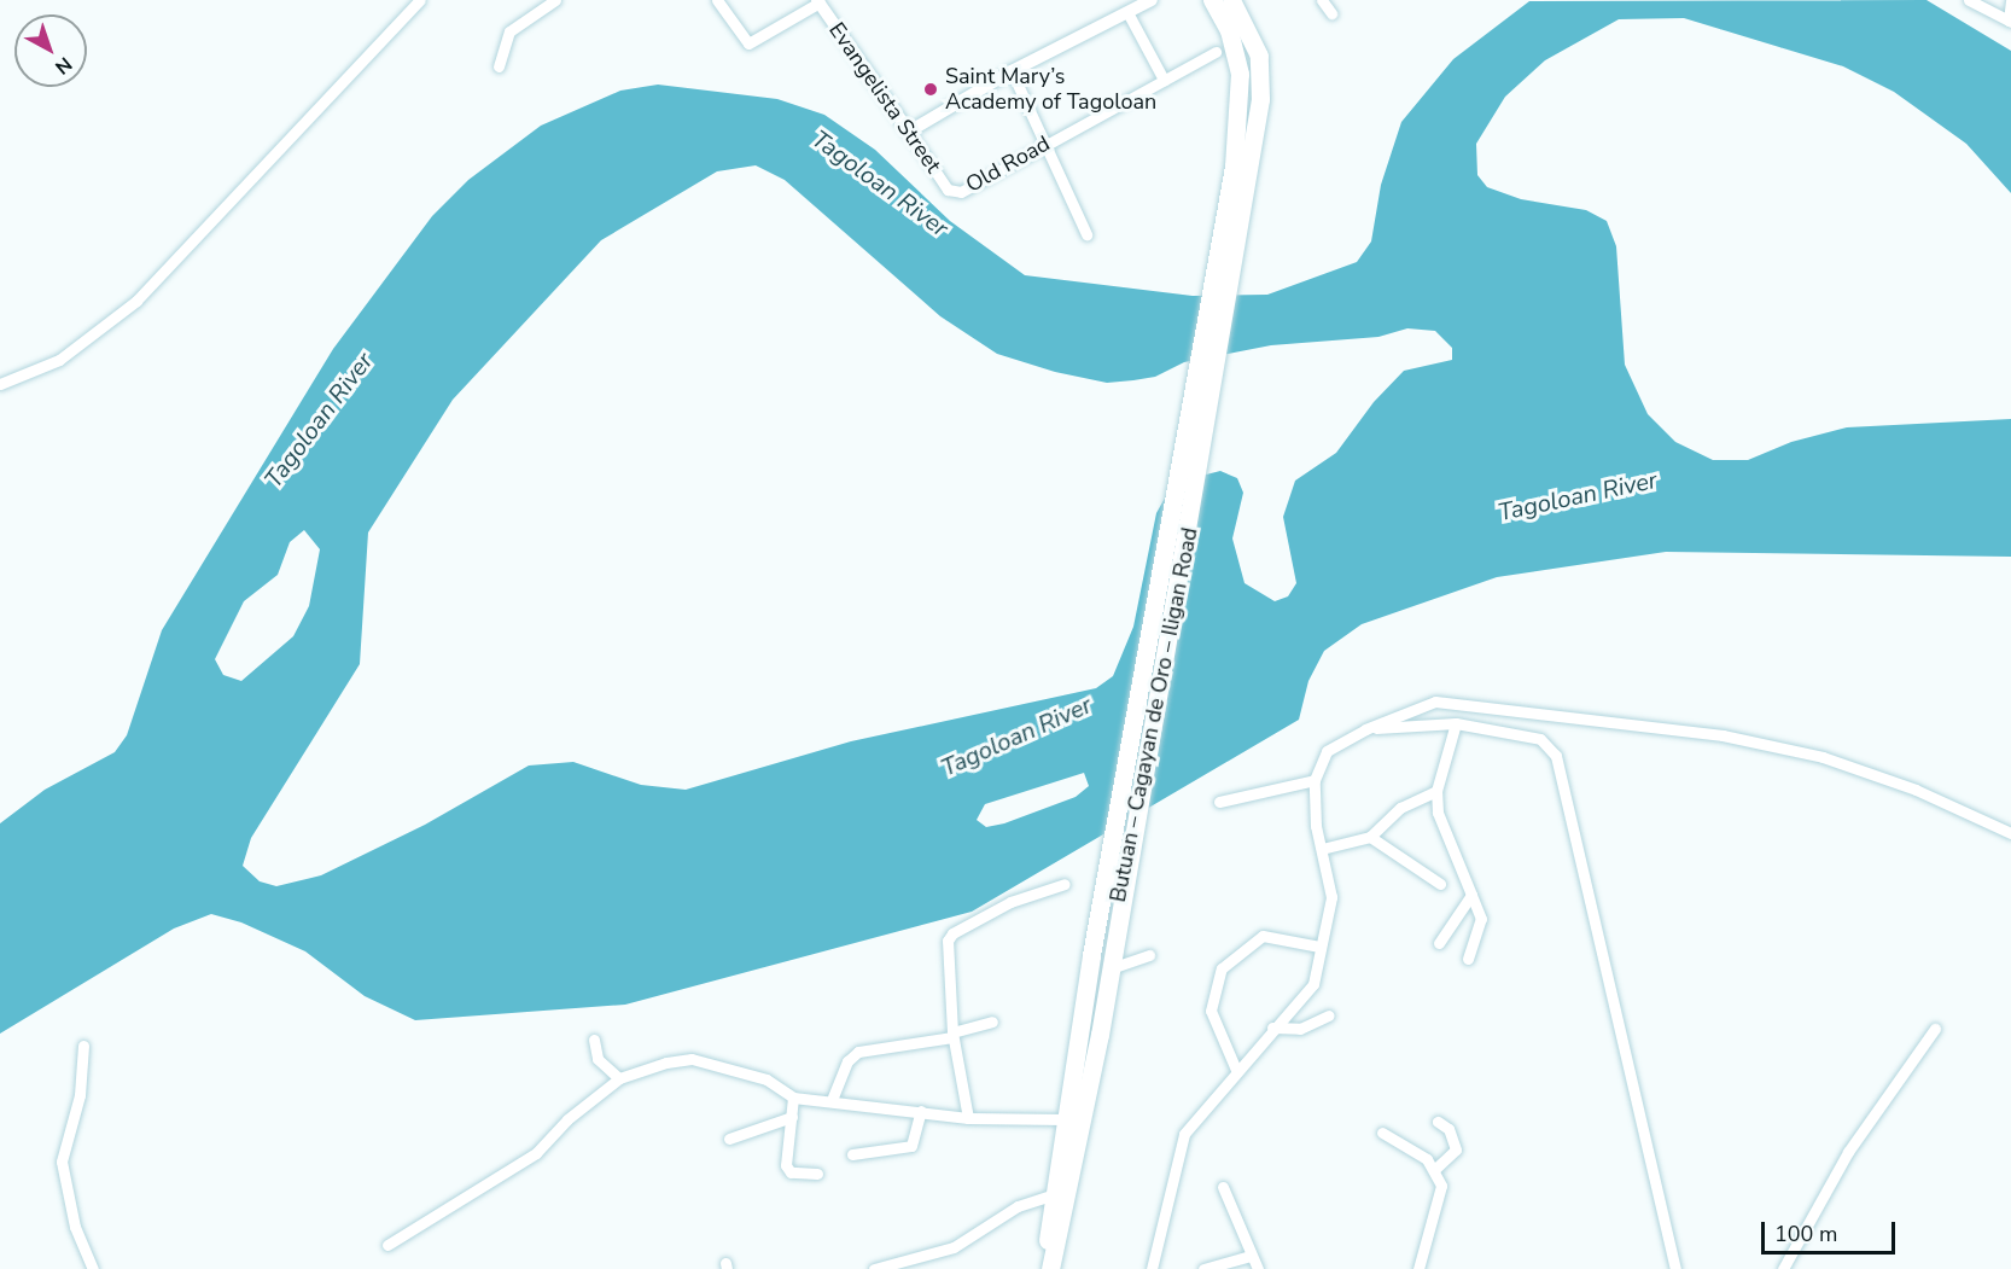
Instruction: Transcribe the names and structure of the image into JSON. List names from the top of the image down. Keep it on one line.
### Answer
{"streets":{"highway":["Butuan – Cagayan de Oro – Iligan Road"],"street":["Evangelista Street","Old Road"]},"crossings":[["Evangelista Street","Old Road"]],"water":["Tagoloan River"],"places":["Saint Mary’s Academy of Tagoloan"],"scale_bar":"100 m","north":"bottom right"}
